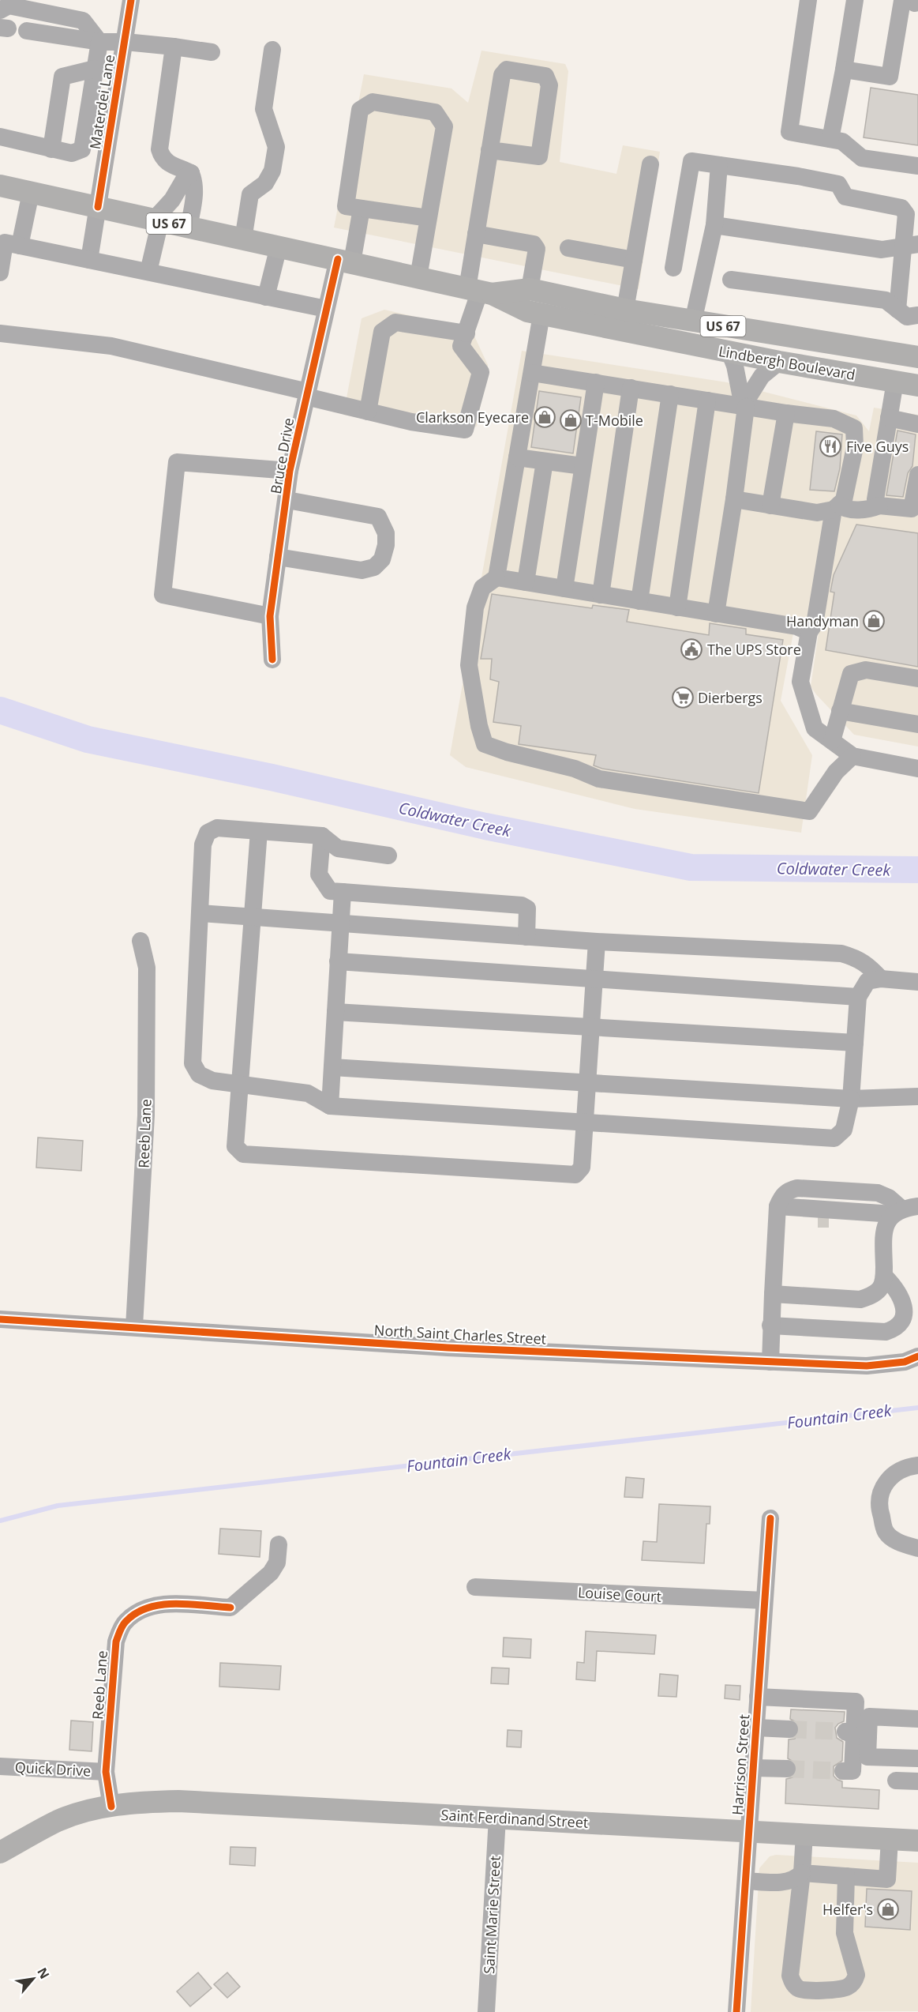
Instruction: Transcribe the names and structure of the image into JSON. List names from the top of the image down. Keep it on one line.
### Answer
{"streets":{"main road":["US 67","Lindbergh Boulevard","Saint Ferdinand Street"],"street":["Materdei Lane","Bruce Drive","Reeb Lane","North Saint Charles Street","Louise Court","Harrison Street","Quick Drive","Saint Marie Street"]},"crossings":[["Materdei Lane","US 67"],["US 67","Lindbergh Boulevard"],["US 67","Bruce Drive"],["Reeb Lane","North Saint Charles Street"],["Reeb Lane","Quick Drive"],["Reeb Lane","Saint Ferdinand Street"],["Louise Court","Harrison Street"],["Harrison Street","Saint Ferdinand Street"],["Saint Ferdinand Street","Saint Marie Street"]],"water":["Coldwater Creek","Fountain Creek"],"places":{"shop":["Clarkson Eyecare","T-Mobile","Handyman","Helfer's"],"restaurant":["Five Guys"],"public building":["The UPS Store"],"supermarket":["Dierbergs"]},"north":"top right"}
